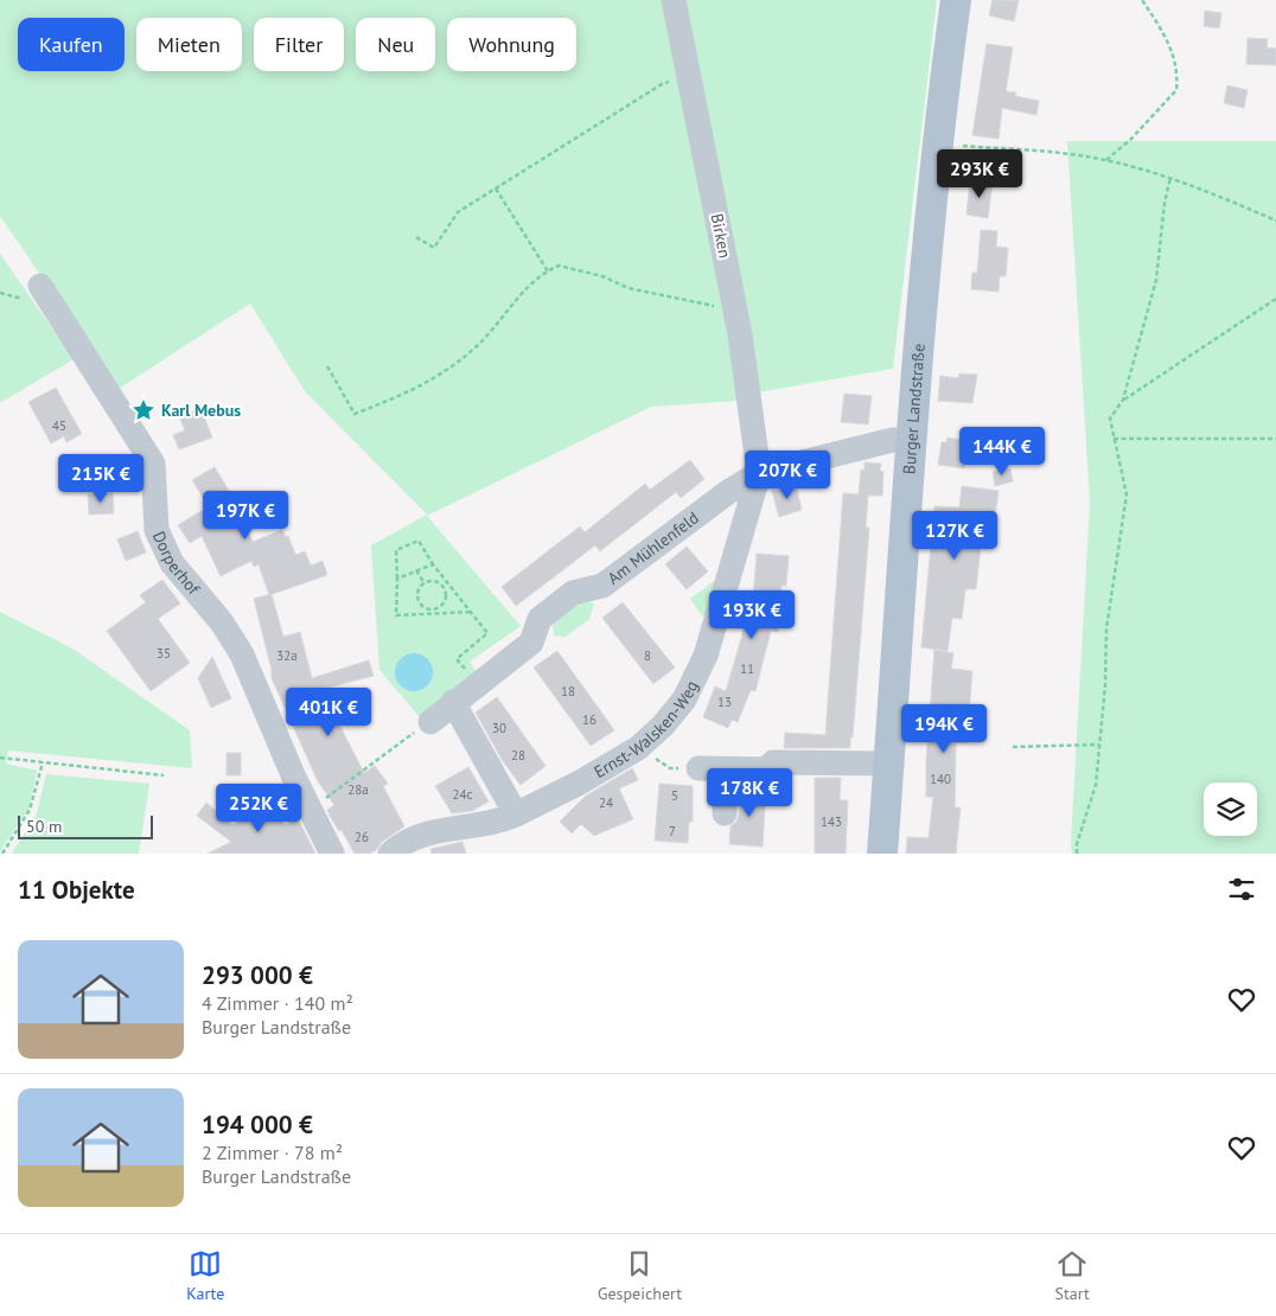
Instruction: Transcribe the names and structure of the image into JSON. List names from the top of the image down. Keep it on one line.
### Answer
{"streets":{"main road":["Burger Landstraße"],"street":["Birken","Am Mühlenfeld","Dorperhof","Ernst-Walsken-Weg"]},"crossings":[["Birken","Am Mühlenfeld"],["Birken","Ernst-Walsken-Weg"],["Burger Landstraße","Am Mühlenfeld"],["Am Mühlenfeld","Ernst-Walsken-Weg"]],"places":{"place":["Karl Mebus"]},"house_numbers":["45","35","32a","8","11","18","13","16","30","28","140","28a","24c","5","24","143","7","26"],"scale_bar":"50 m","page":{"chip":["Kaufen","Mieten","Filter","Neu","Wohnung"],"price":["293K €","144K €","207K €","215K €","197K €","127K €","193K €","401K €","194K €","178K €","252K €"],"scale":"50 m","heading":"11 Objekte","list":[{"name":"293 000 €","note":"4 Zimmer · 140 m² · Burger Landstraße"},{"name":"194 000 €","note":"2 Zimmer · 78 m² · Burger Landstraße"}],"tabs":["Karte","Gespeichert","Start"]}}
